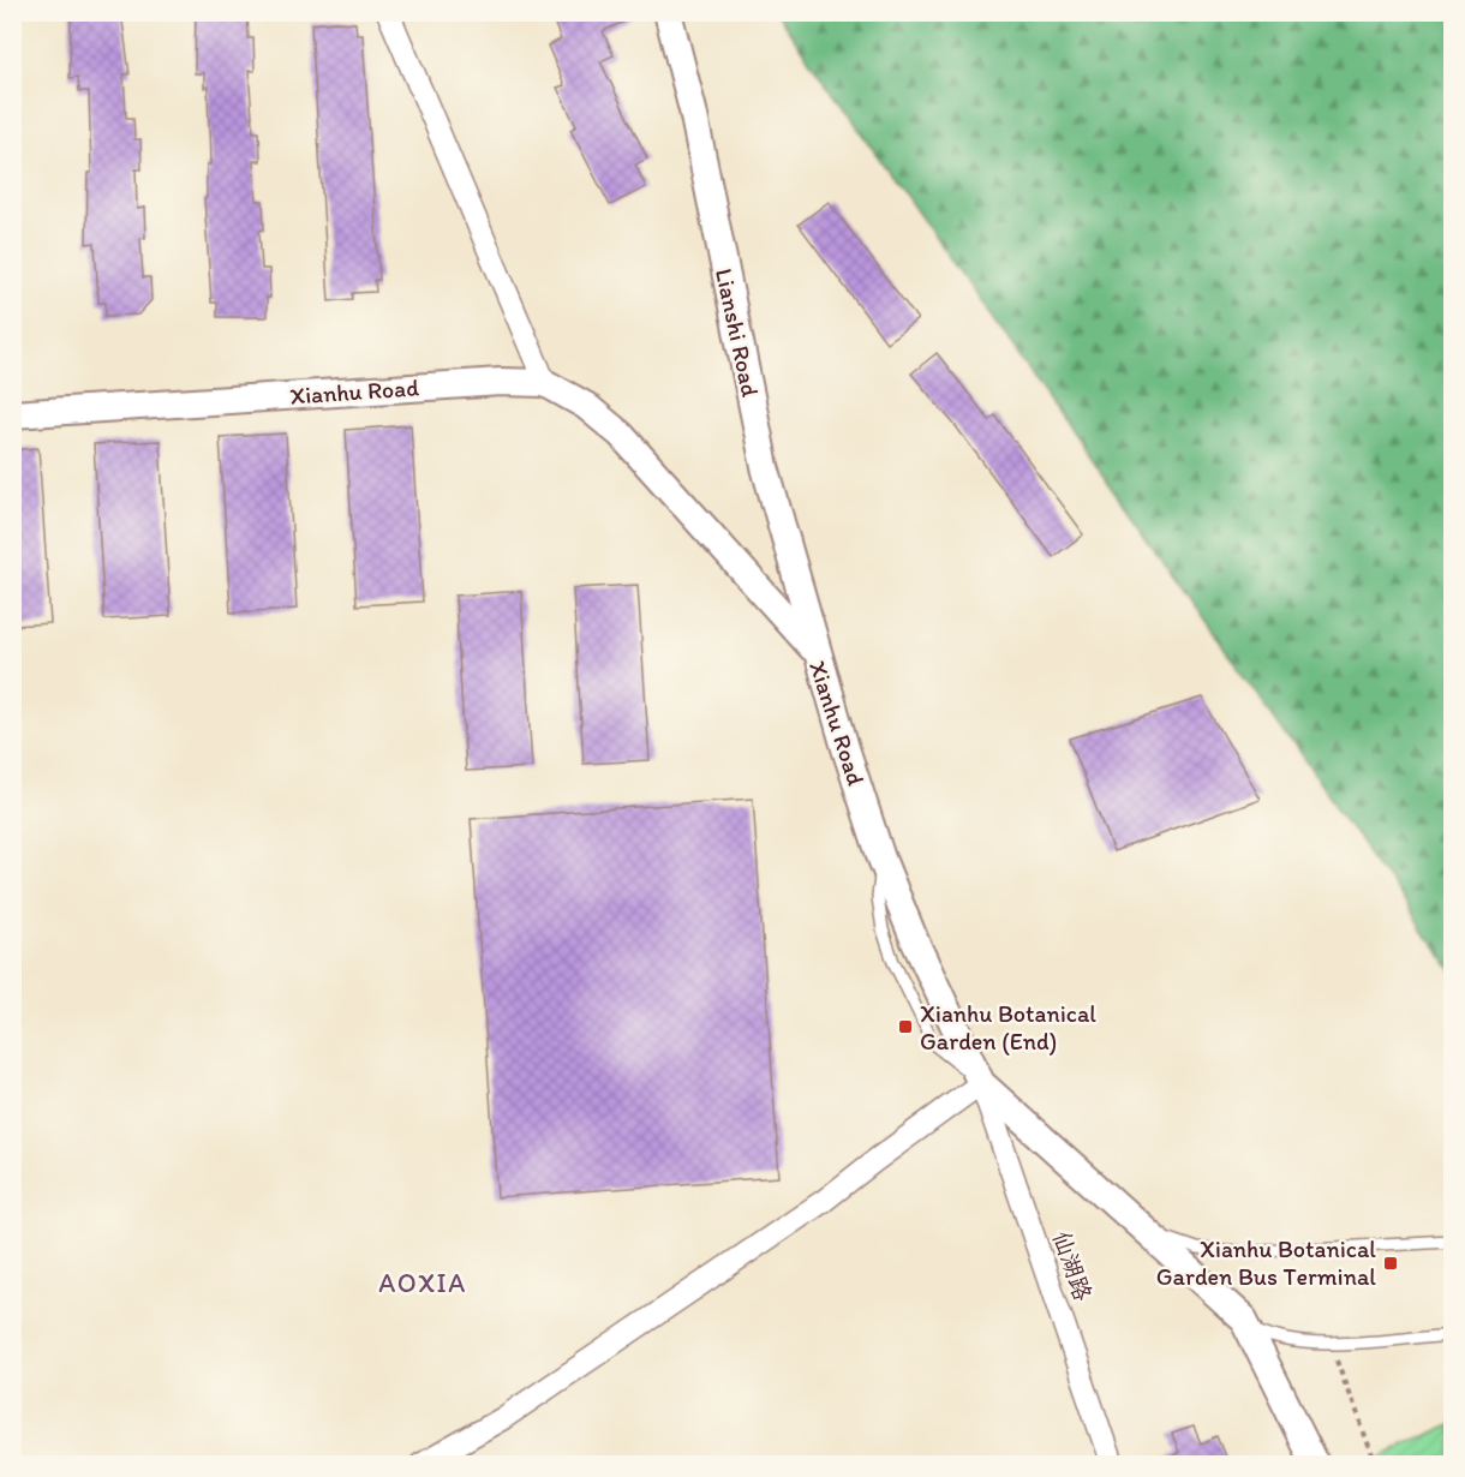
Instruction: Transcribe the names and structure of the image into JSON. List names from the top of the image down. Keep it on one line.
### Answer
{"streets":{"street":["Lianshi Road","Xianhu Road","仙湖路"]},"crossings":[["Lianshi Road","Xianhu Road"],["Xianhu Road","仙湖路"]],"districts":["AOXIA"],"places":{"transit":["Xianhu Botanical Garden (End)","Xianhu Botanical Garden Bus Terminal"]}}
